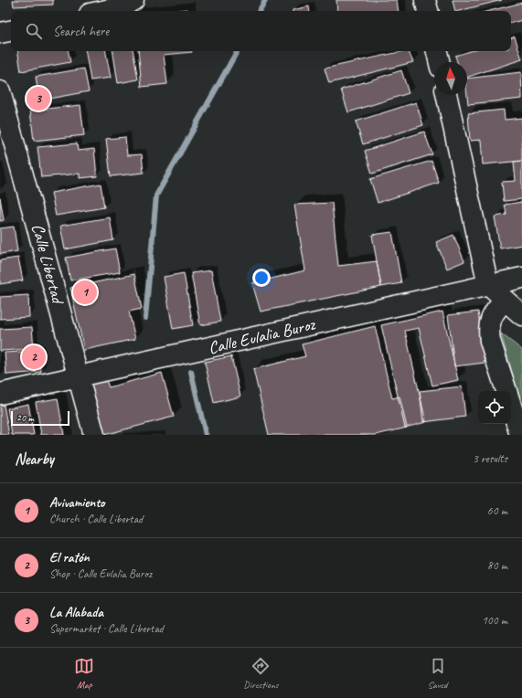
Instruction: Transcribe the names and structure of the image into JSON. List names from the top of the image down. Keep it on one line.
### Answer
{"streets":{"street":["Calle Libertad","Calle Eulalia Buroz"]},"crossings":[["Calle Libertad","Calle Eulalia Buroz"]],"scale_bar":"20 m","north":"top","page":{"search":"Search here","pins":["3","1","2"],"scale":"20 m","heading":["Nearby","3 results"],"list":[{"mark":"1","name":"Avivamiento","note":"Church · Calle Libertad","value":"60 m"},{"mark":"2","name":"El ratón","note":"Shop · Calle Eulalia Buroz","value":"80 m"},{"mark":"3","name":"La Alabada","note":"Supermarket · Calle Libertad","value":"100 m"}],"nav":["Map","Directions","Saved"]}}
